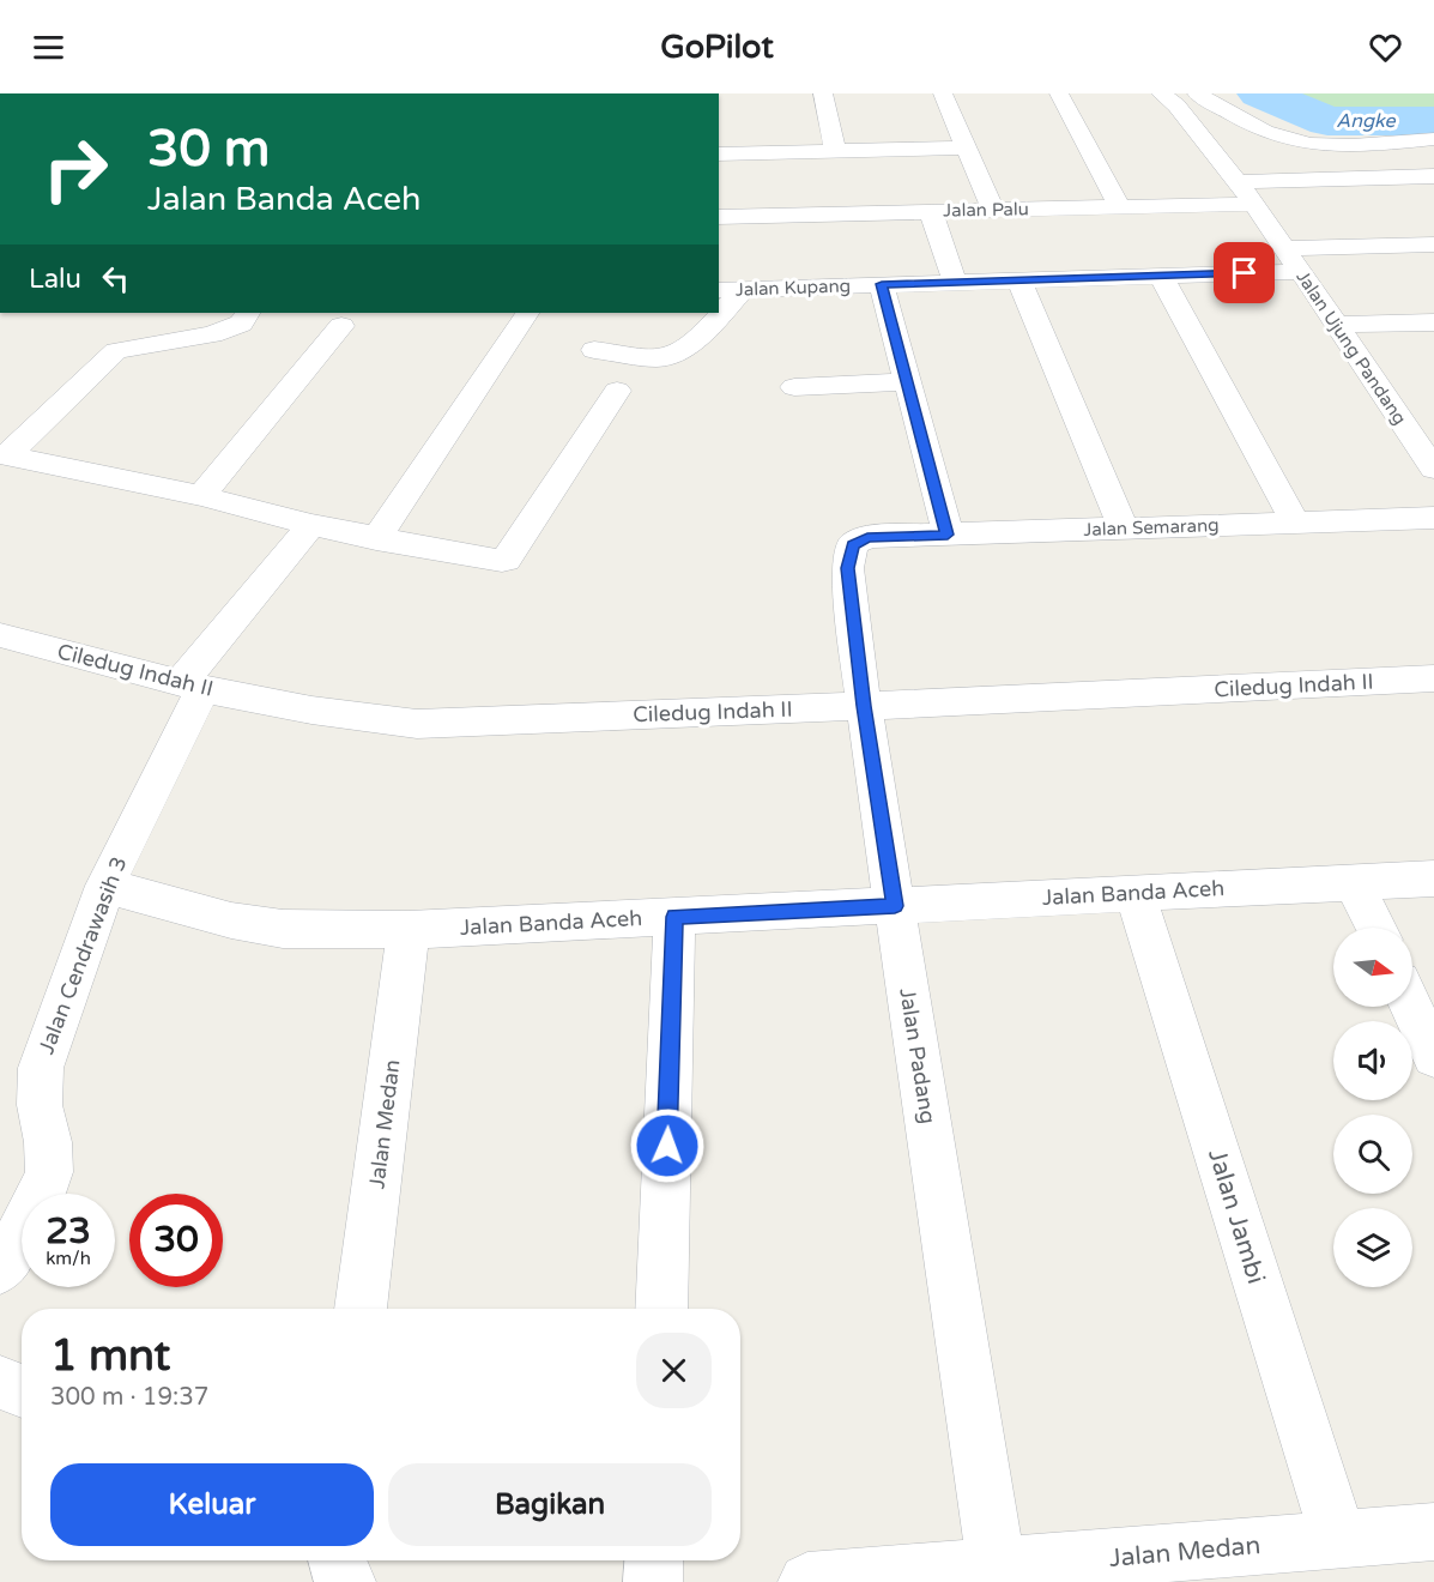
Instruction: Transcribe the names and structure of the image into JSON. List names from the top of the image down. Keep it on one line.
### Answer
{"streets":{"street":["Jalan Palu","Jalan Kupang","Jalan Ujung Pandang","Jalan Semarang","Ciledug Indah II","Jalan Banda Aceh","Jalan Cendrawasih 3","Jalan Padang","Jalan Medan","Jalan Jambi"]},"crossings":[["Jalan Palu","Jalan Ujung Pandang"],["Jalan Kupang","Jalan Ujung Pandang"],["Jalan Semarang","Jalan Padang"],["Ciledug Indah II","Jalan Cendrawasih 3"],["Ciledug Indah II","Jalan Padang"],["Jalan Banda Aceh","Jalan Cendrawasih 3"],["Jalan Banda Aceh","Jalan Padang"],["Jalan Banda Aceh","Jalan Medan"],["Jalan Banda Aceh","Jalan Jambi"],["Jalan Padang","Jalan Medan"],["Jalan Medan","Jalan Jambi"]],"water":["Angke"],"north":"right","page":{"header":"GoPilot","turn":["30 m","Jalan Banda Aceh"],"then":"Lalu","speed":"23 km/h","limit":"30","heading":["1 mnt","300 m · 19:37"],"buttons":["Keluar","Bagikan"]}}
